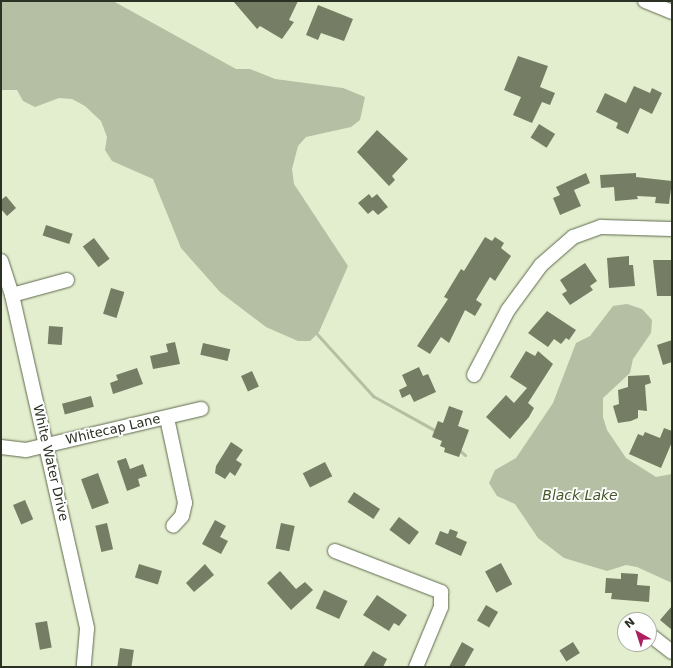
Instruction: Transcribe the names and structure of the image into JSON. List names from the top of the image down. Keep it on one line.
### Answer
{"streets":{"street":["Whitecap Lane","White Water Drive"]},"crossings":[["Whitecap Lane","White Water Drive"]],"water":["Black Lake"],"north":"top left"}
